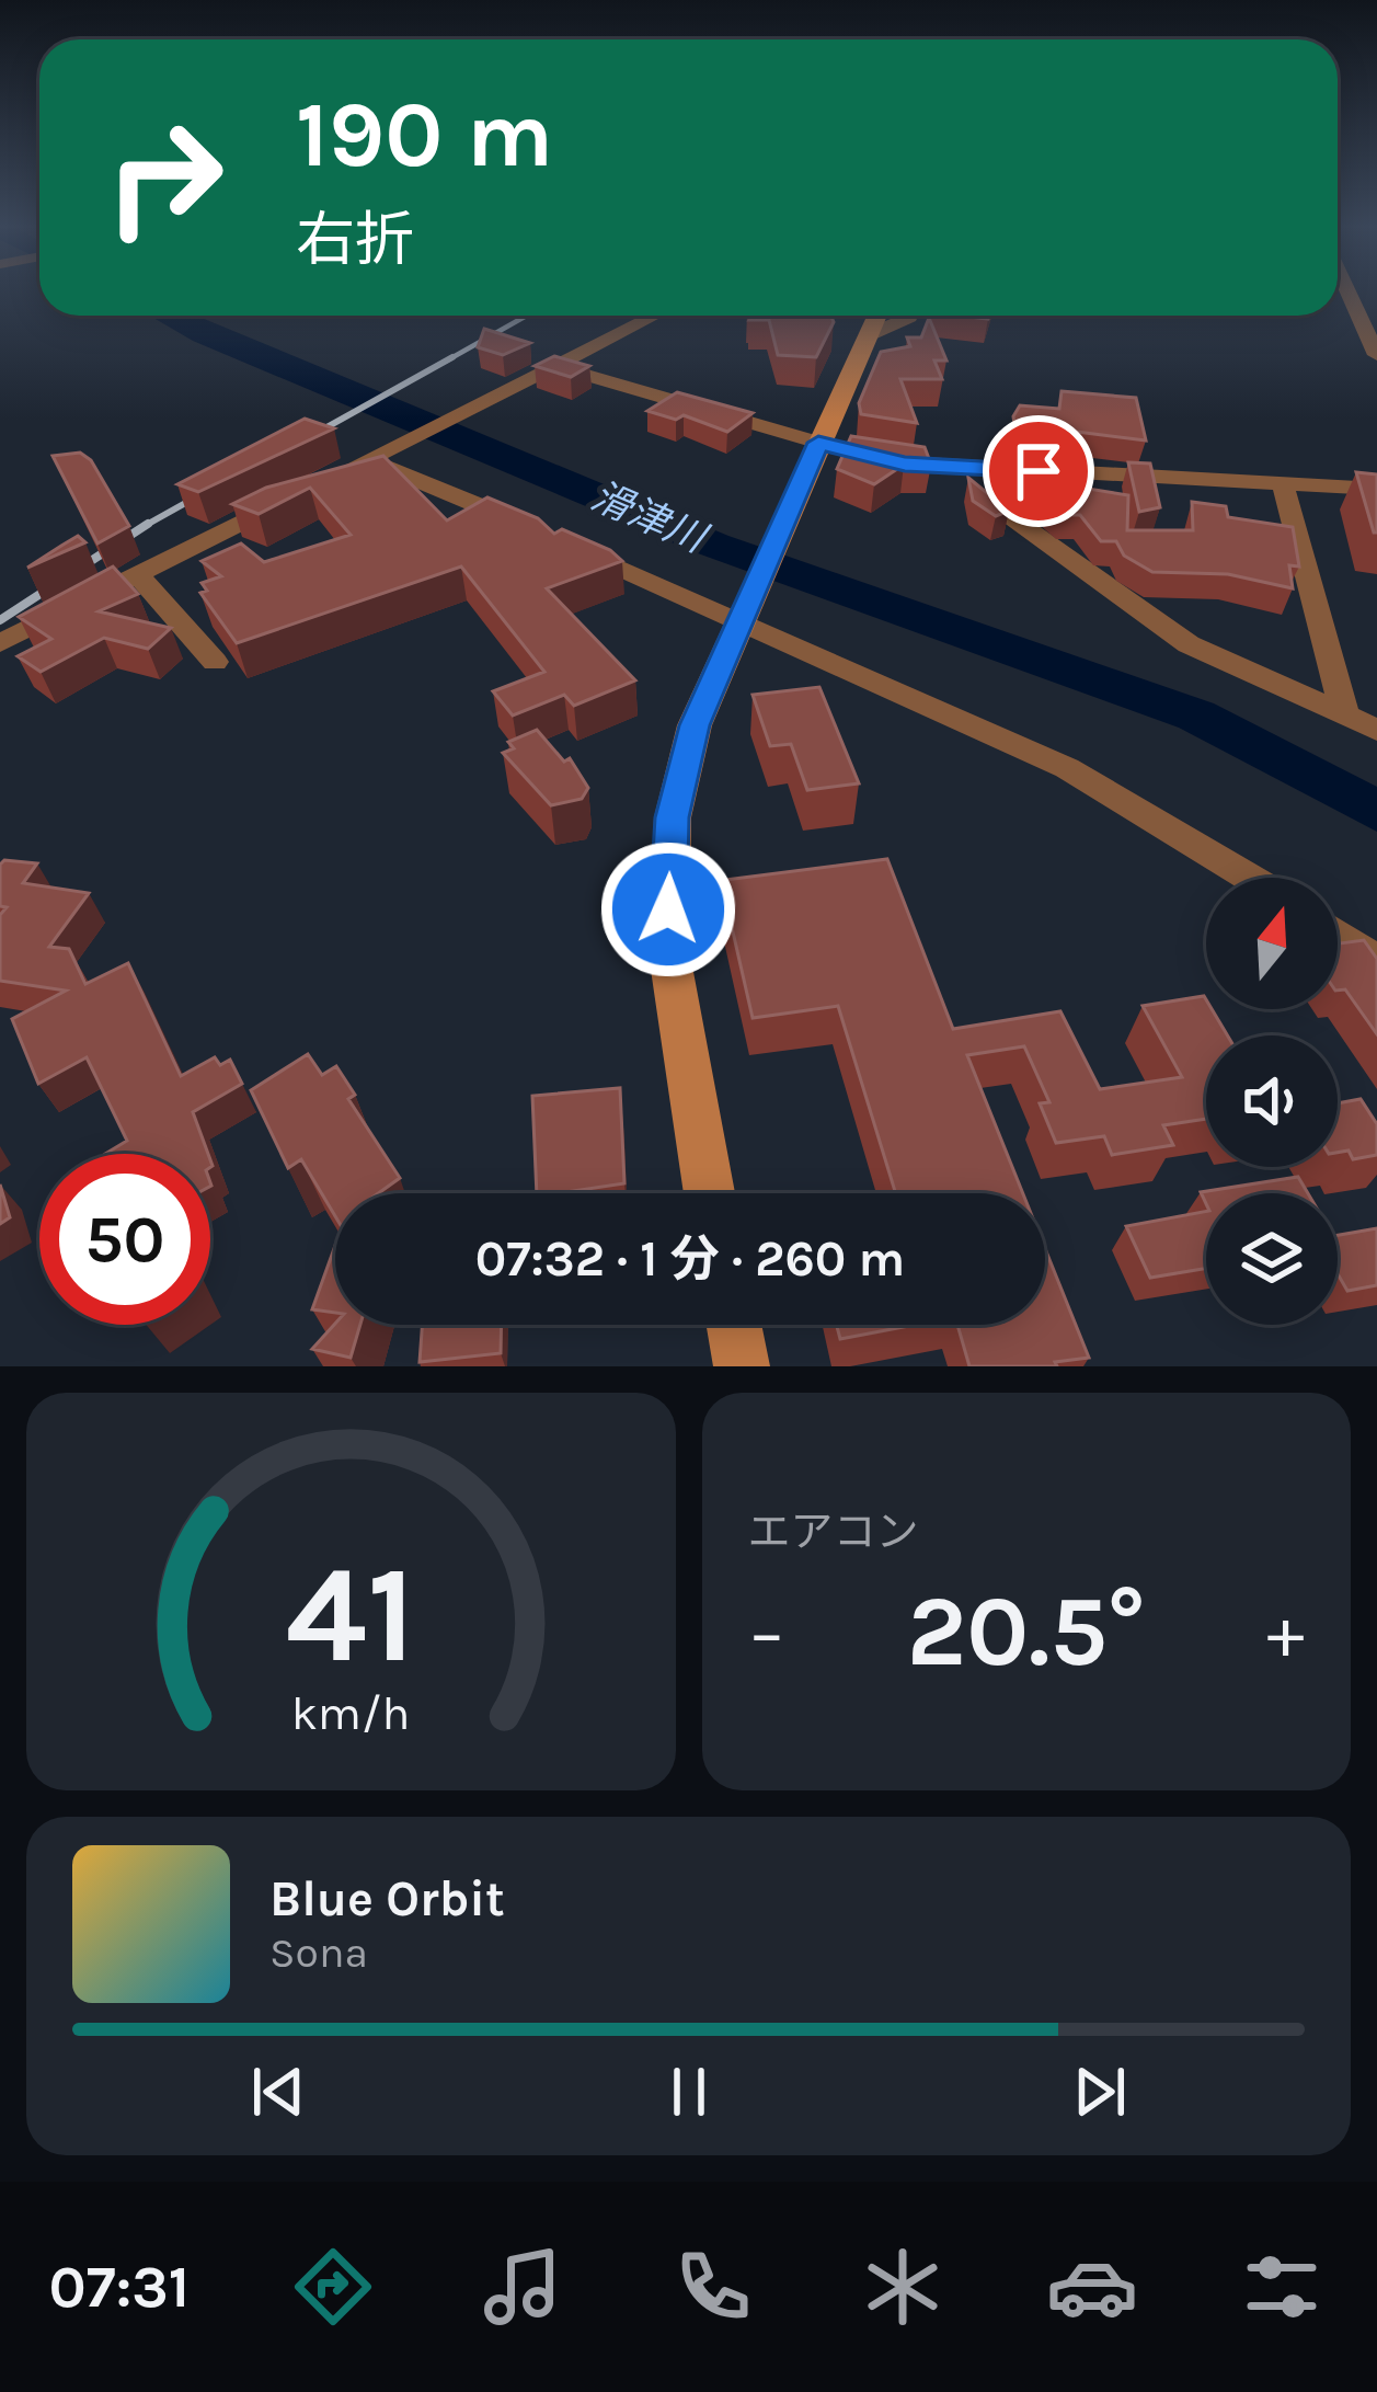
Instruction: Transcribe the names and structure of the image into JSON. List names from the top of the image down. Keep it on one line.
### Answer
{"water":["滑津川"],"north":"top","page":{"turn":["190 m","右折"],"limit":"50","trip":"07:32 · 1 分 · 260 m","tile":"エアコン","heat":["−","20.5°","+"],"song":["Blue Orbit","Sona"],"tabs":"07:31","gauge":["41","km/h"]}}
